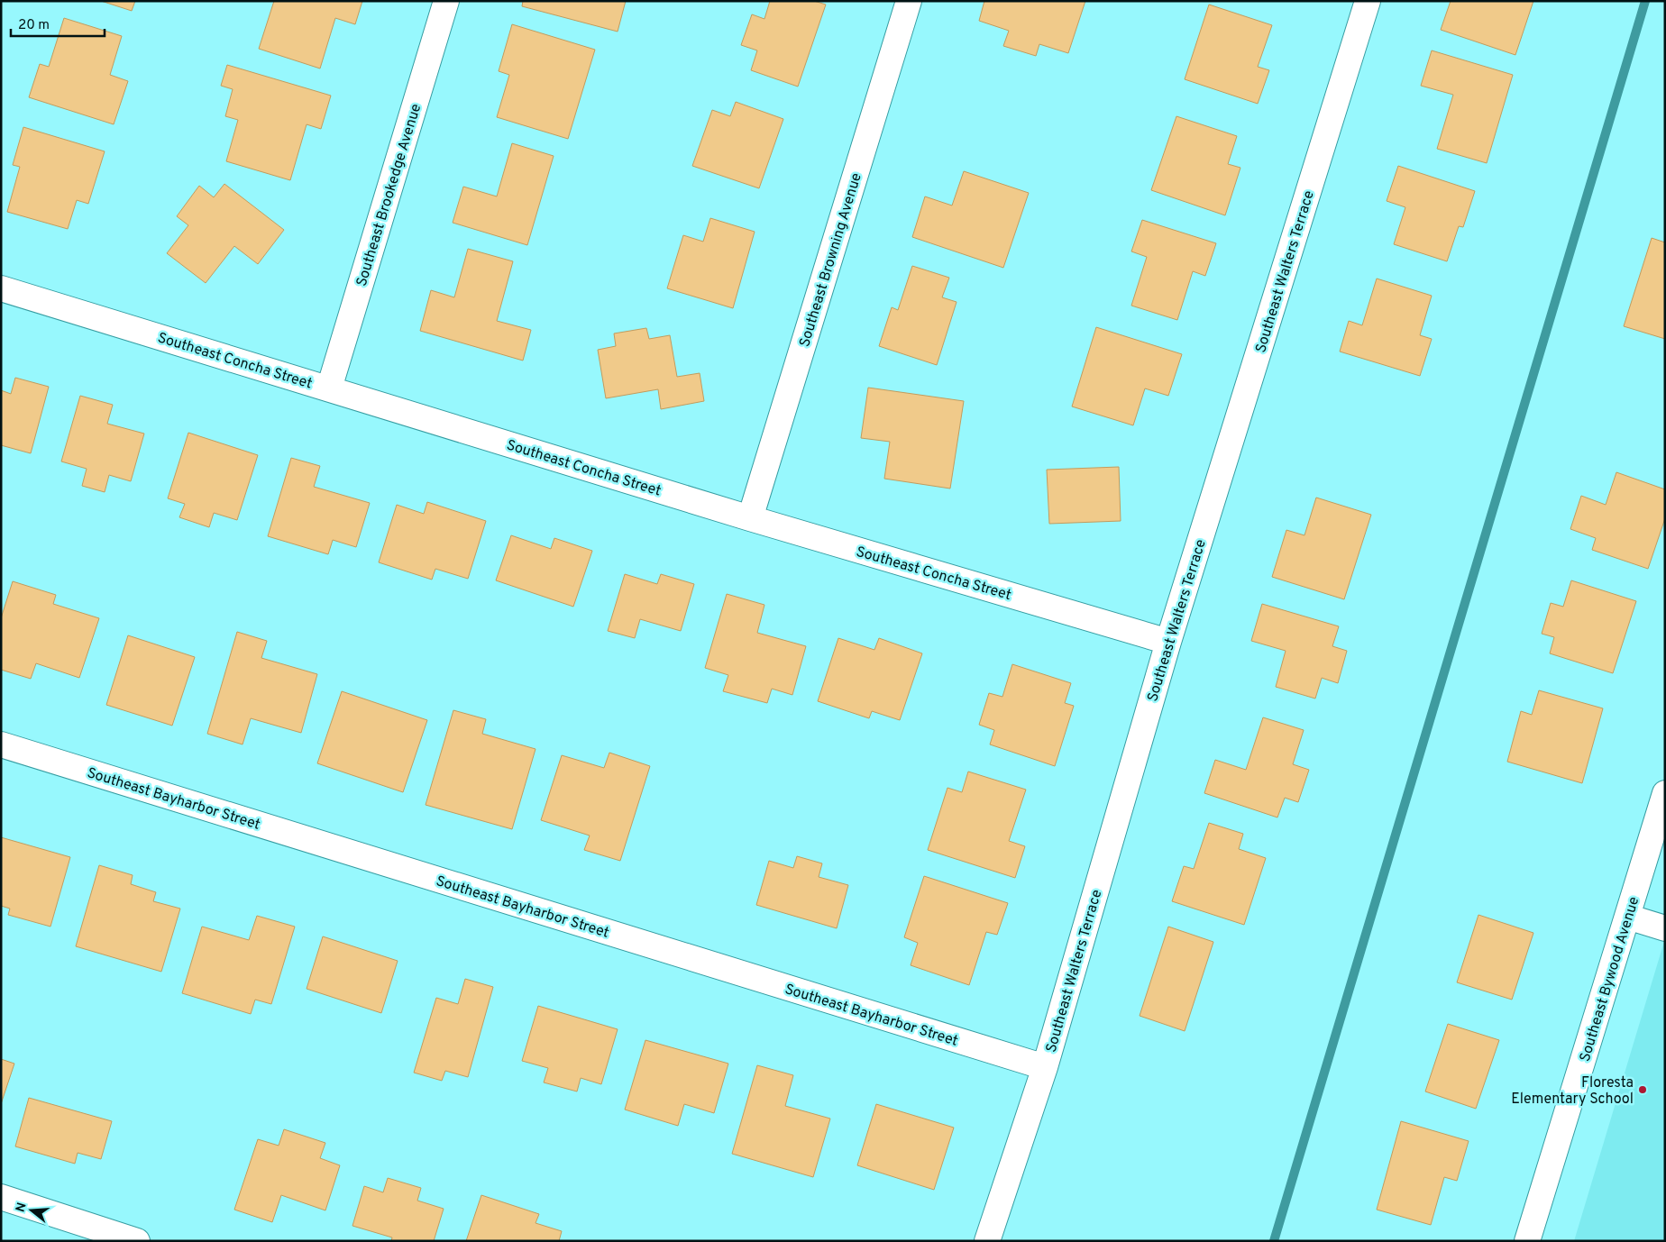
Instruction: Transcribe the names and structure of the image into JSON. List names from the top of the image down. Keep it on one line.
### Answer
{"streets":{"street":["Southeast Brookedge Avenue","Southeast Browning Avenue","Southeast Walters Terrace","Southeast Concha Street","Southeast Bayharbor Street","Southeast Bywood Avenue"]},"crossings":[["Southeast Brookedge Avenue","Southeast Concha Street"],["Southeast Browning Avenue","Southeast Concha Street"],["Southeast Walters Terrace","Southeast Concha Street"],["Southeast Walters Terrace","Southeast Bayharbor Street"]],"places":["Floresta Elementary School"],"scale_bar":"20 m","north":"left"}
